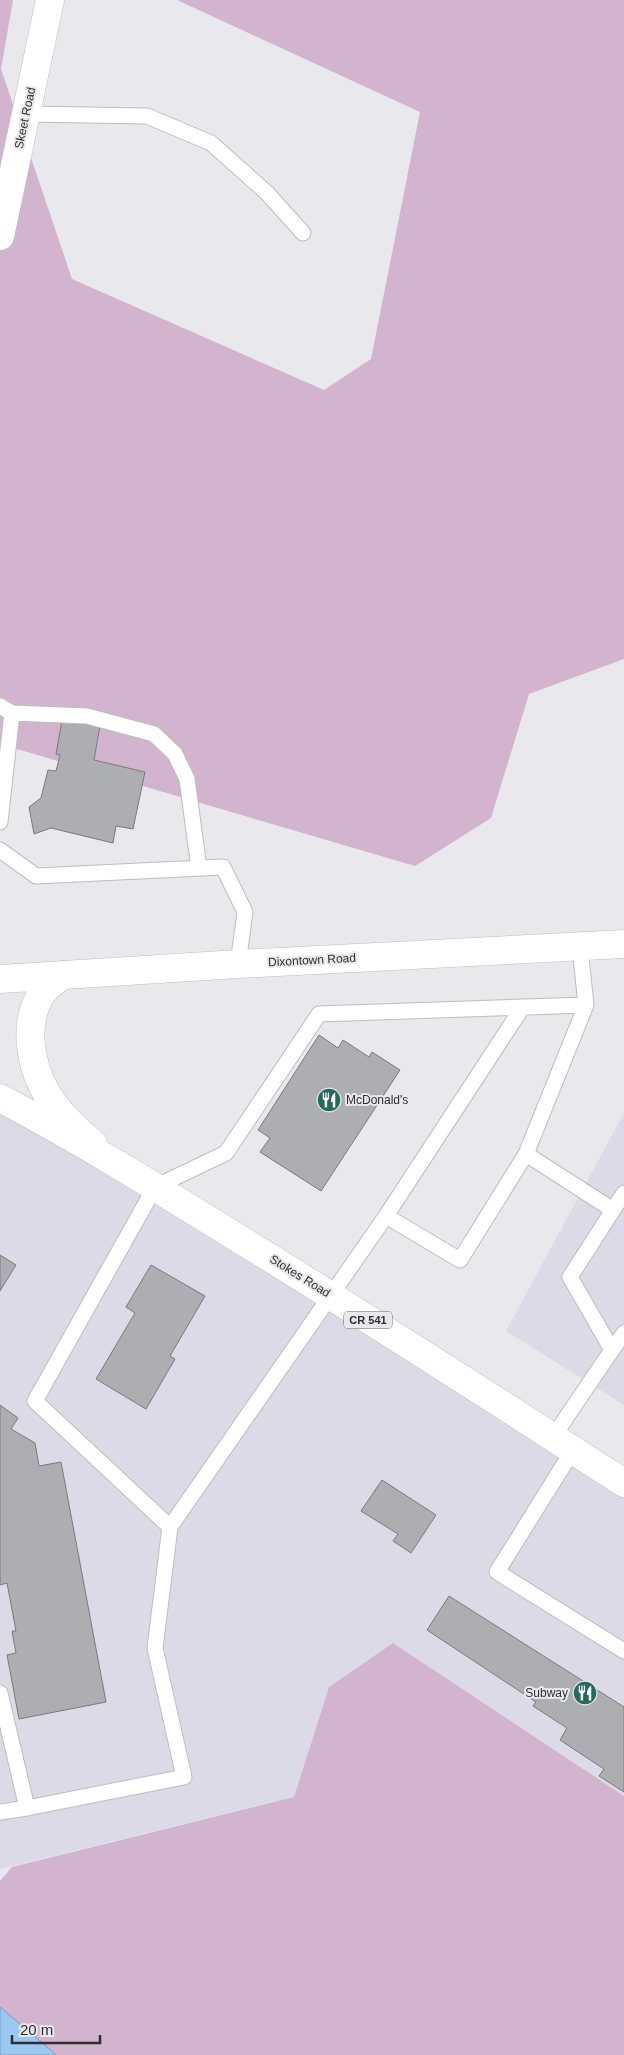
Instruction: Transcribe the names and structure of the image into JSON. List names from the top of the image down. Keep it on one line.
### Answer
{"streets":{"street":["Skeet Road","Dixontown Road","Stokes Road","CR 541"]},"places":{"restaurant":["McDonald's","Subway"]},"scale_bar":"20 m"}
